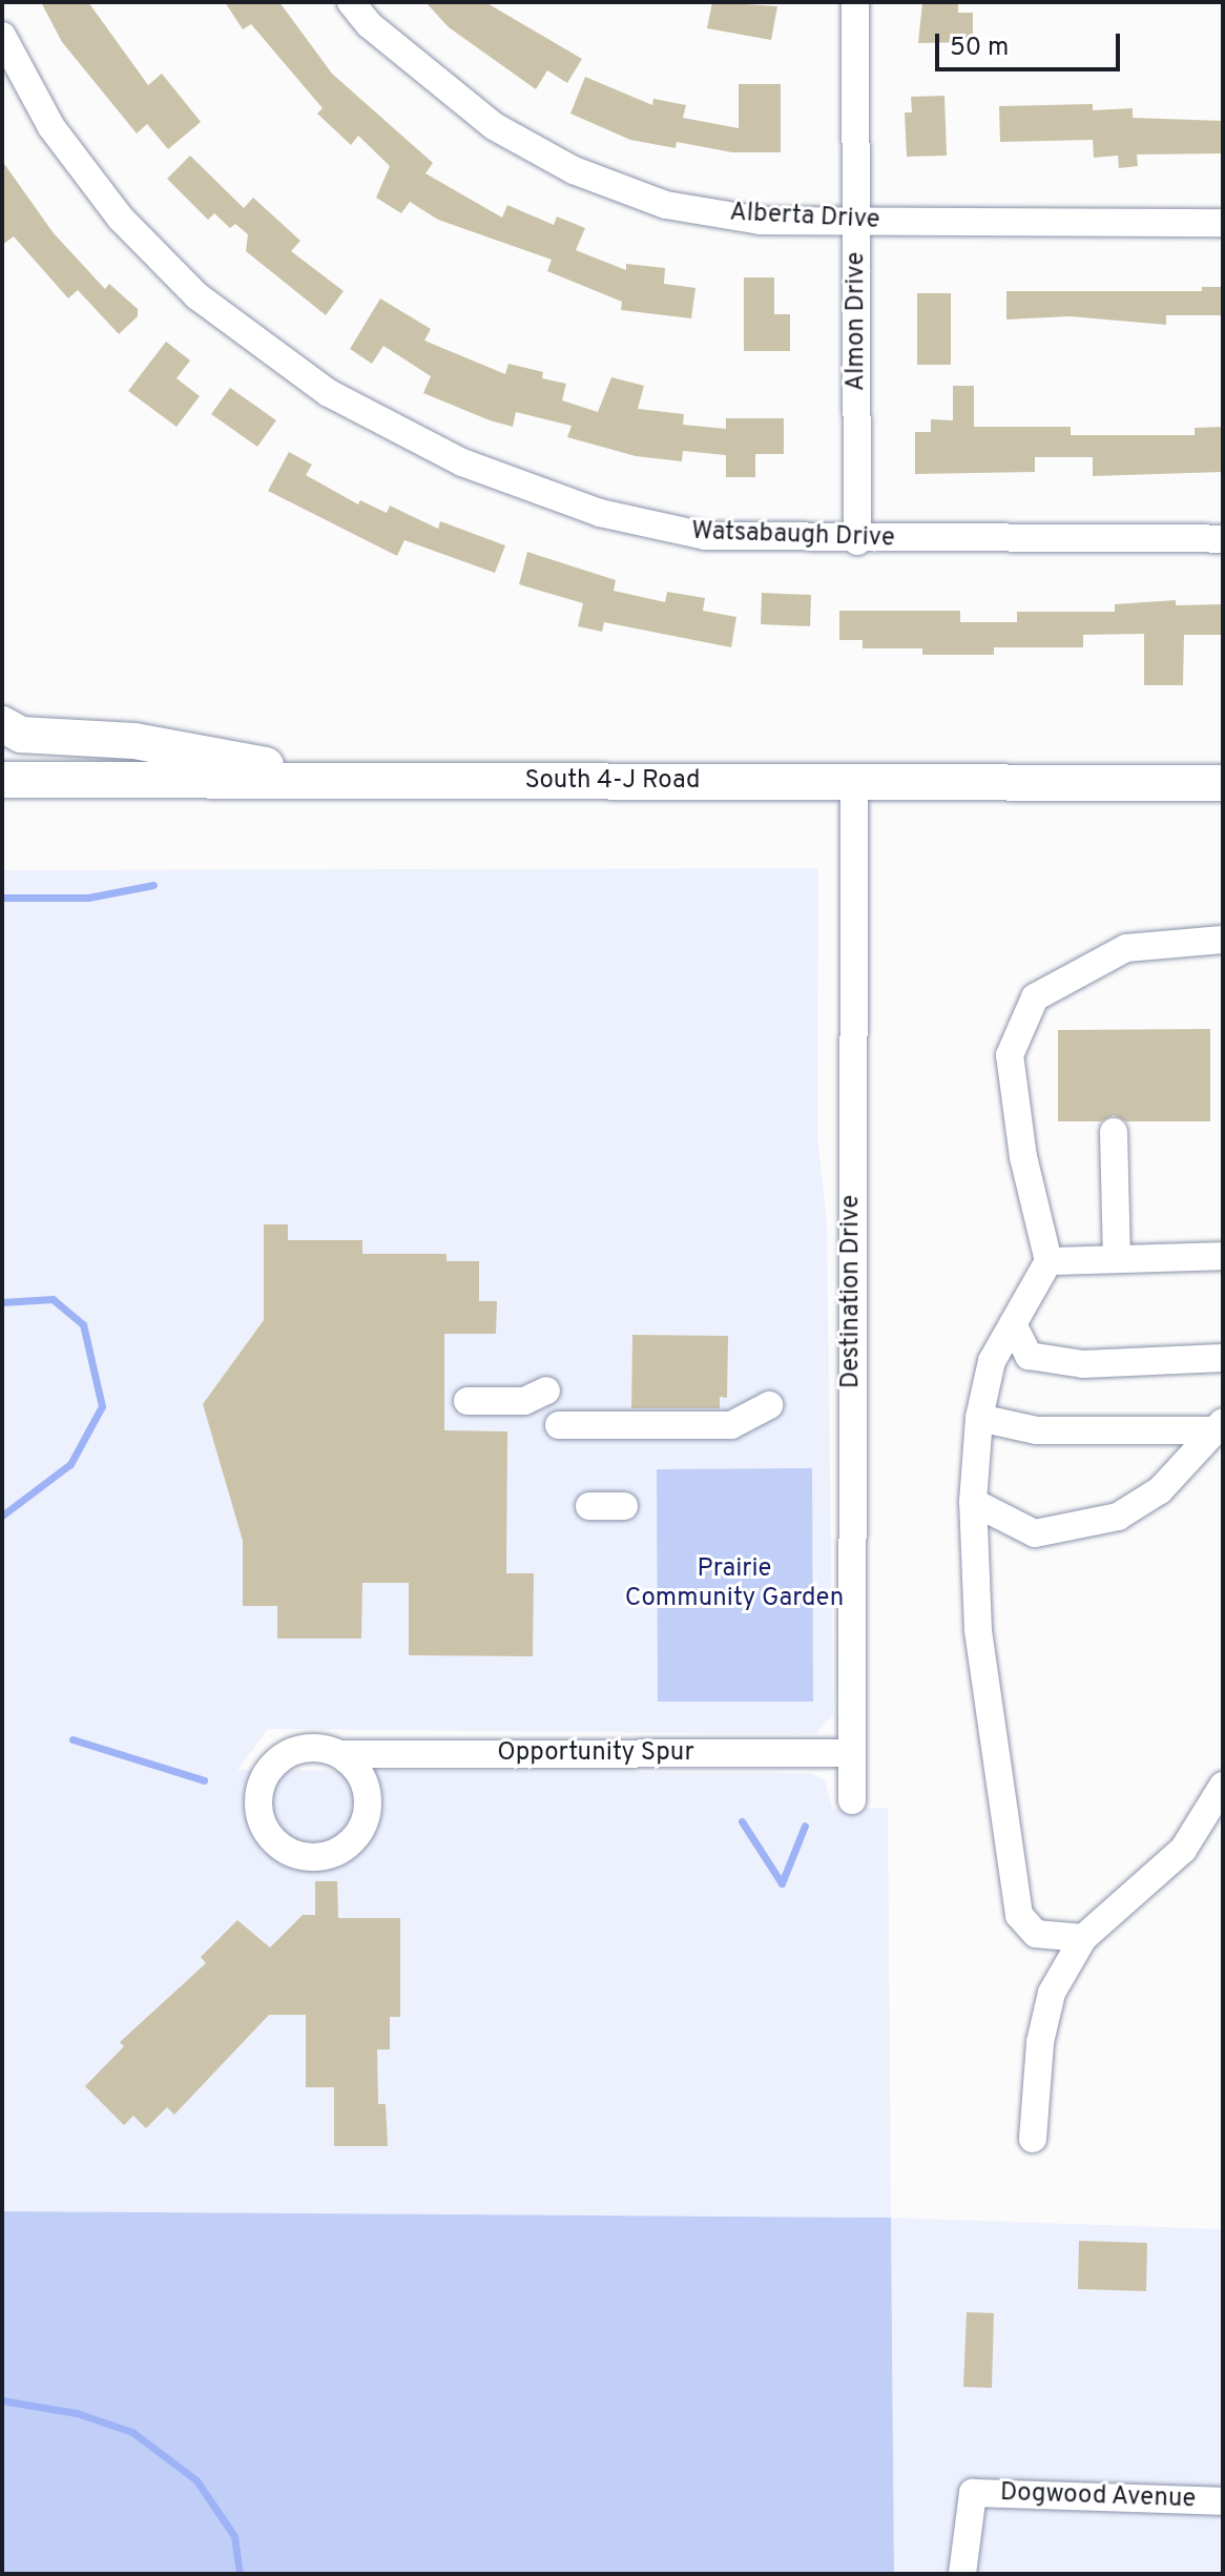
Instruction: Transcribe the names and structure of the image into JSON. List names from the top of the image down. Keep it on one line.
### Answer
{"streets":{"main road":["South 4-J Road"],"street":["Alberta Drive","Almon Drive","Watsabaugh Drive","Destination Drive","Opportunity Spur","Dogwood Avenue"]},"crossings":[["Alberta Drive","Almon Drive"],["Almon Drive","Watsabaugh Drive"],["South 4-J Road","Destination Drive"],["Destination Drive","Opportunity Spur"]],"parks":["Prairie Community Garden"],"scale_bar":"50 m"}
